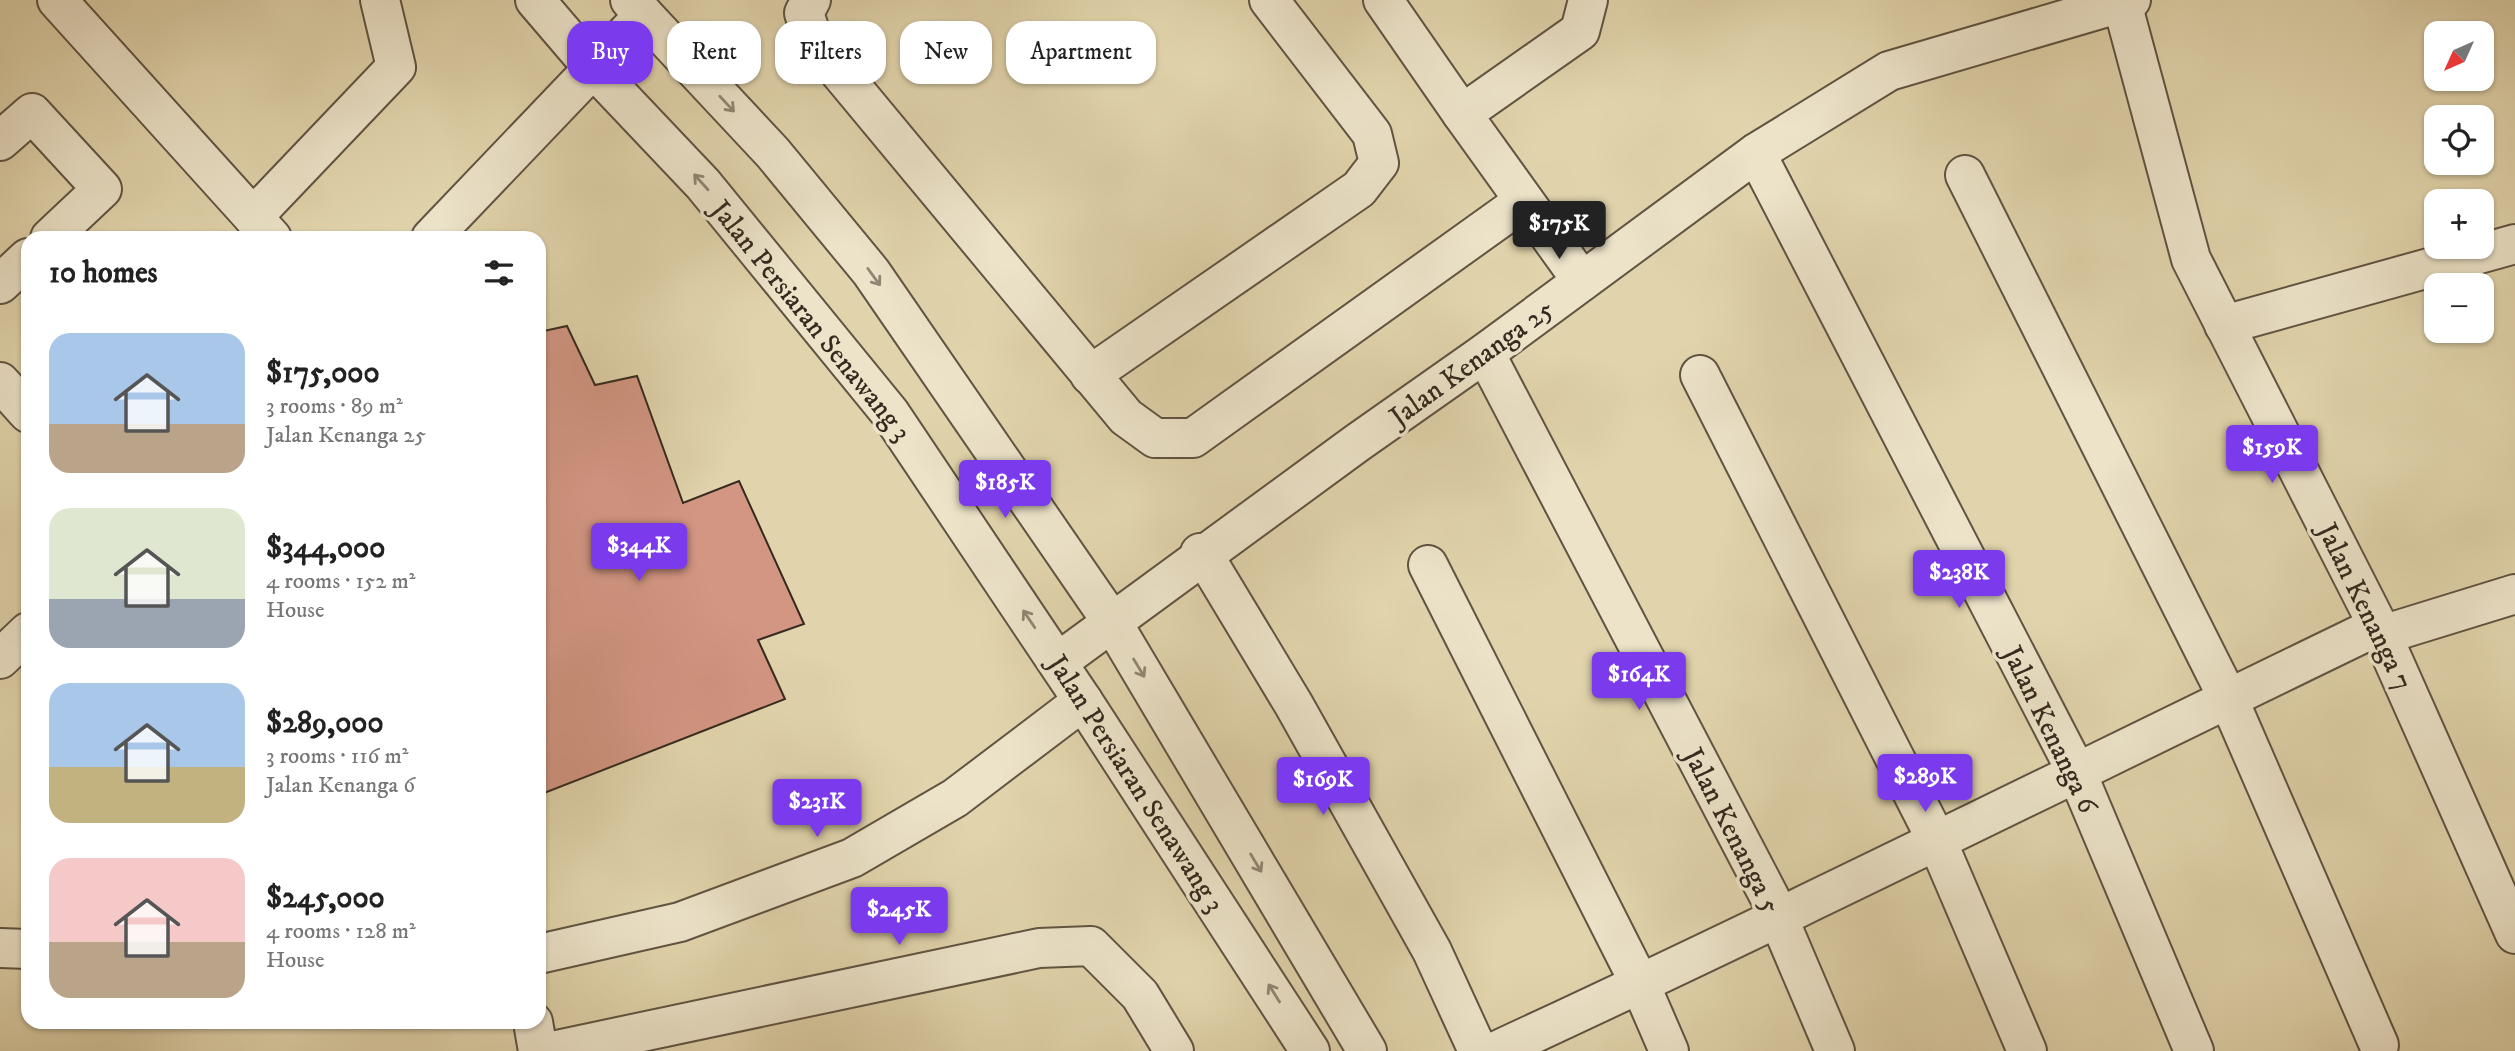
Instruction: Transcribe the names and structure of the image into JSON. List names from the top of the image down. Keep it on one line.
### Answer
{"streets":{"street":["Jalan Persiaran Senawang 3","Jalan Kenanga 25","Jalan Kenanga 7","Jalan Kenanga 6","Jalan Kenanga 5"]},"crossings":[["Jalan Persiaran Senawang 3","Jalan Kenanga 25"],["Jalan Kenanga 25","Jalan Kenanga 7"],["Jalan Kenanga 25","Jalan Kenanga 6"],["Jalan Kenanga 25","Jalan Kenanga 5"]],"north":"bottom left","page":{"map_buttons":["+","−"],"chip":["Buy","Rent","Filters","New","Apartment"],"price":["$175K","$159K","$185K","$344K","$238K","$164K","$289K","$169K","$231K","$245K"],"heading":"10 homes","list":[{"name":"$175,000","note":"3 rooms · 89 m² · Jalan Kenanga 25"},{"name":"$344,000","note":"4 rooms · 152 m² · House"},{"name":"$289,000","note":"3 rooms · 116 m² · Jalan Kenanga 6"},{"name":"$245,000","note":"4 rooms · 128 m² · House"}]}}
